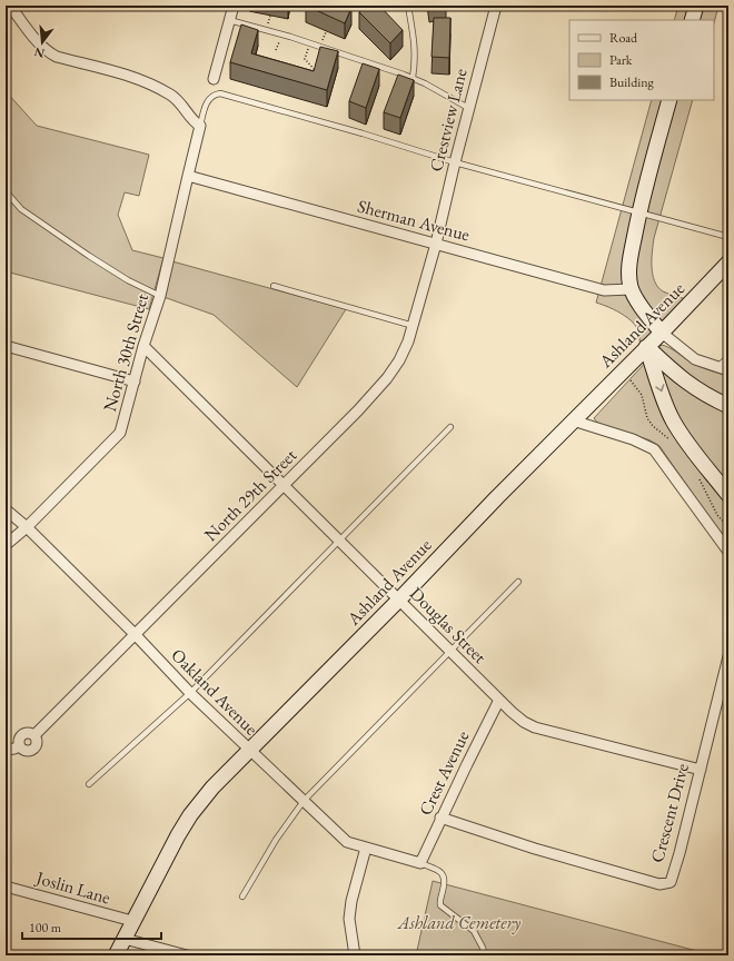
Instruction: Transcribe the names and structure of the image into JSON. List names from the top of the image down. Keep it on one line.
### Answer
{"streets":{"street":["Crestview Lane","Sherman Avenue","Ashland Avenue","North 30th Street","North 29th Street","Douglas Street","Oakland Avenue","Crest Avenue","Crescent Drive","Joslin Lane"]},"crossings":[["Crestview Lane","Sherman Avenue"],["Crestview Lane","North 29th Street"],["Sherman Avenue","North 30th Street"],["Sherman Avenue","North 29th Street"],["Ashland Avenue","Douglas Street"],["Ashland Avenue","Oakland Avenue"],["Ashland Avenue","Joslin Lane"],["North 30th Street","Douglas Street"],["North 30th Street","Oakland Avenue"],["North 29th Street","Douglas Street"],["North 29th Street","Oakland Avenue"],["Douglas Street","Crest Avenue"],["Douglas Street","Crescent Drive"],["Oakland Avenue","Crest Avenue"],["Crest Avenue","Crescent Drive"]],"parks":["Ashland Cemetery"],"legend":["Road","Park","Building"],"scale_bar":"100 m","north":"bottom"}
